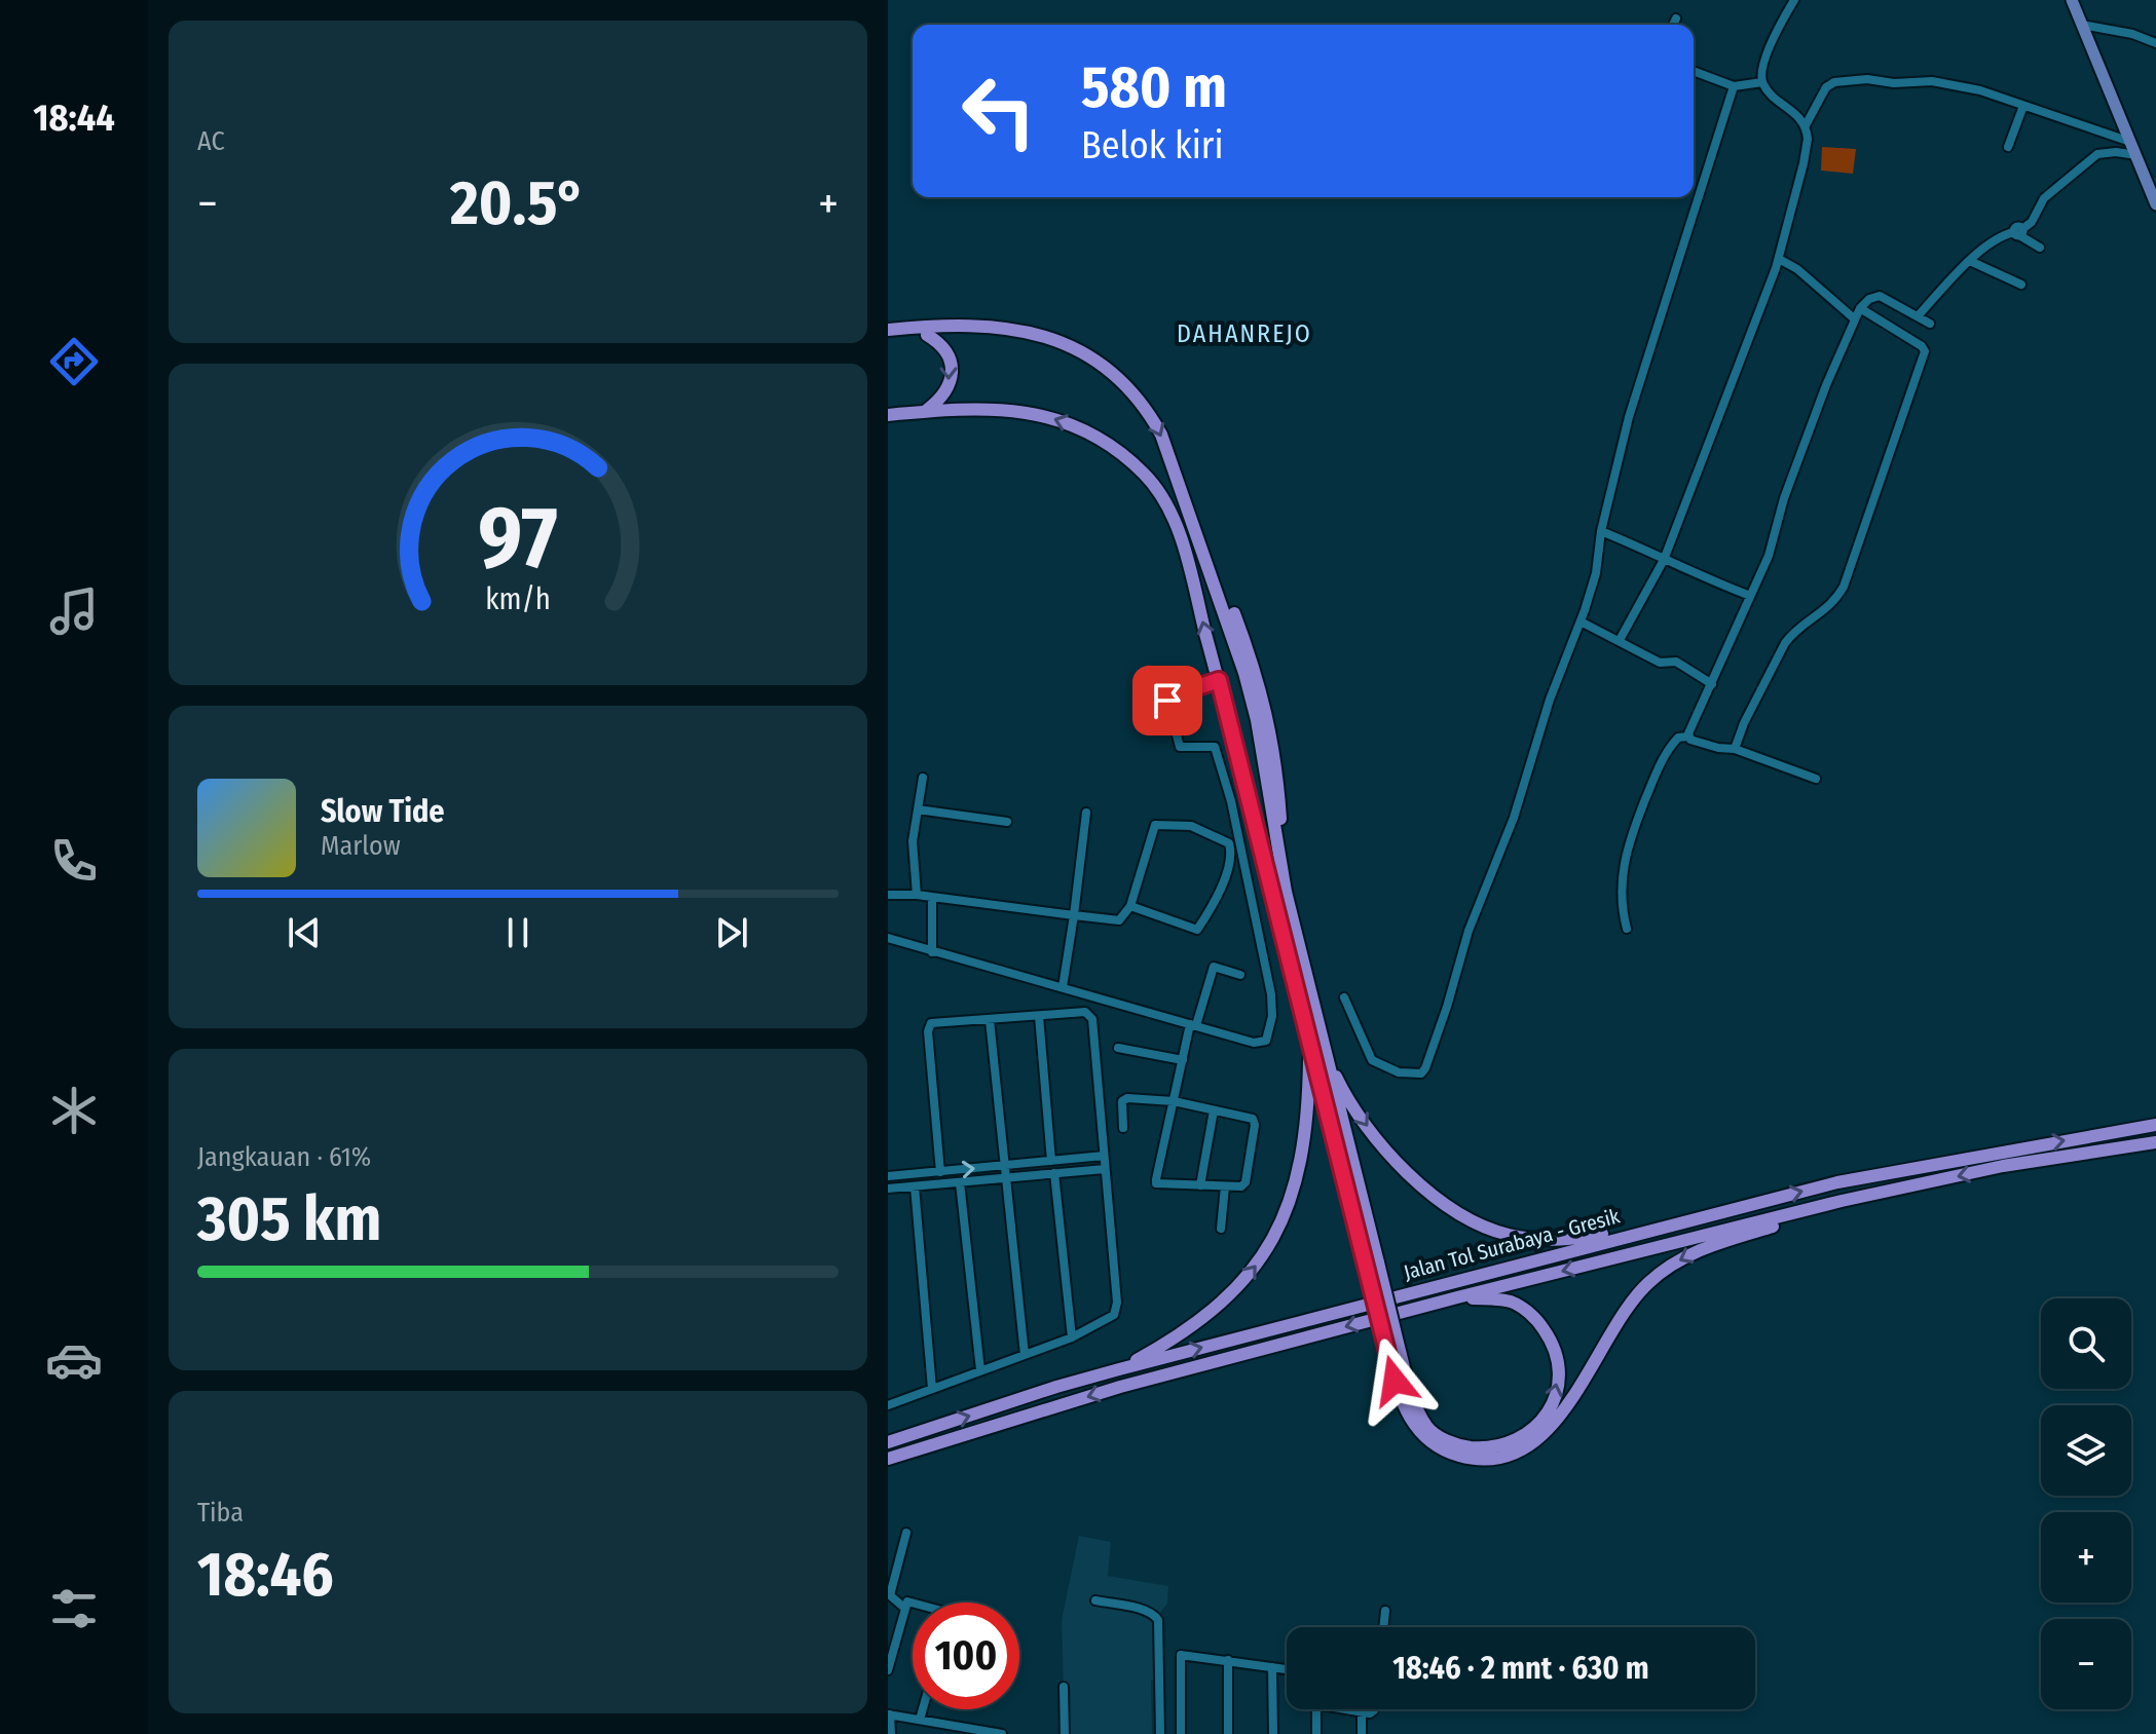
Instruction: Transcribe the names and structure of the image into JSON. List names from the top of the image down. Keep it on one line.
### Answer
{"streets":{"highway":["Jalan Tol Surabaya - Gresik"]},"districts":["DAHANREJO"],"page":{"tabs":"18:44","tile":["AC",["Jangkauan · 61%","305 km"],["Tiba","18:46"]],"turn":["580 m","Belok kiri"],"heat":["−","20.5°","+"],"song":["Slow Tide","Marlow"],"map_buttons":["+","−"],"limit":"100","trip":"18:46 · 2 mnt · 630 m","gauge":["97","km/h"]}}
